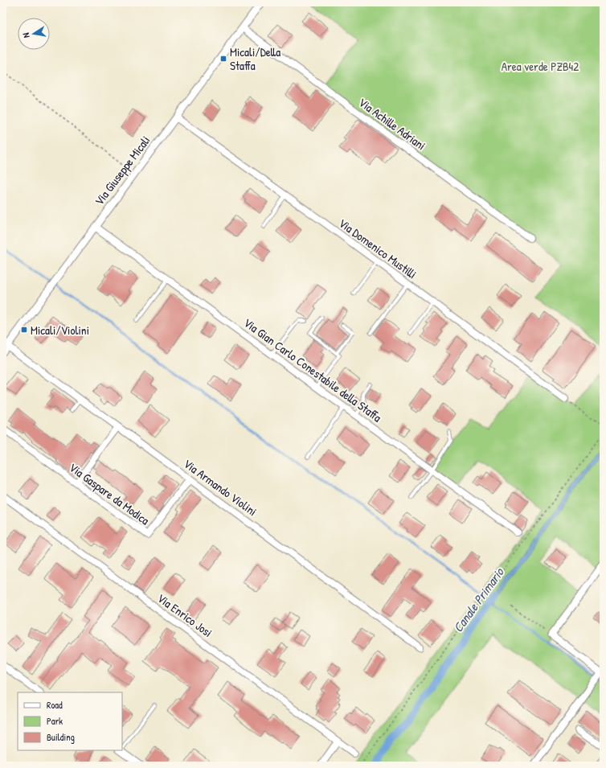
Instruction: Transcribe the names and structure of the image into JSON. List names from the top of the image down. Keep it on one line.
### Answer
{"streets":{"street":["Via Achille Adriani","Via Giuseppe Micali","Via Domenico Mustilli","Via Gian Carlo Conestabile della Staffa","Via Armando Violini","Via Gaspare da Modica","Via Enrico Josi"]},"crossings":[["Via Achille Adriani","Via Giuseppe Micali"],["Via Giuseppe Micali","Via Domenico Mustilli"],["Via Giuseppe Micali","Via Gian Carlo Conestabile della Staffa"],["Via Giuseppe Micali","Via Armando Violini"],["Via Armando Violini","Via Gaspare da Modica"]],"water":["Canale Primario"],"parks":["Area verde PZB42"],"places":{"transit":["Micali/Della Staffa","Micali/Violini"]},"legend":["Road","Park","Building"],"north":"left"}
